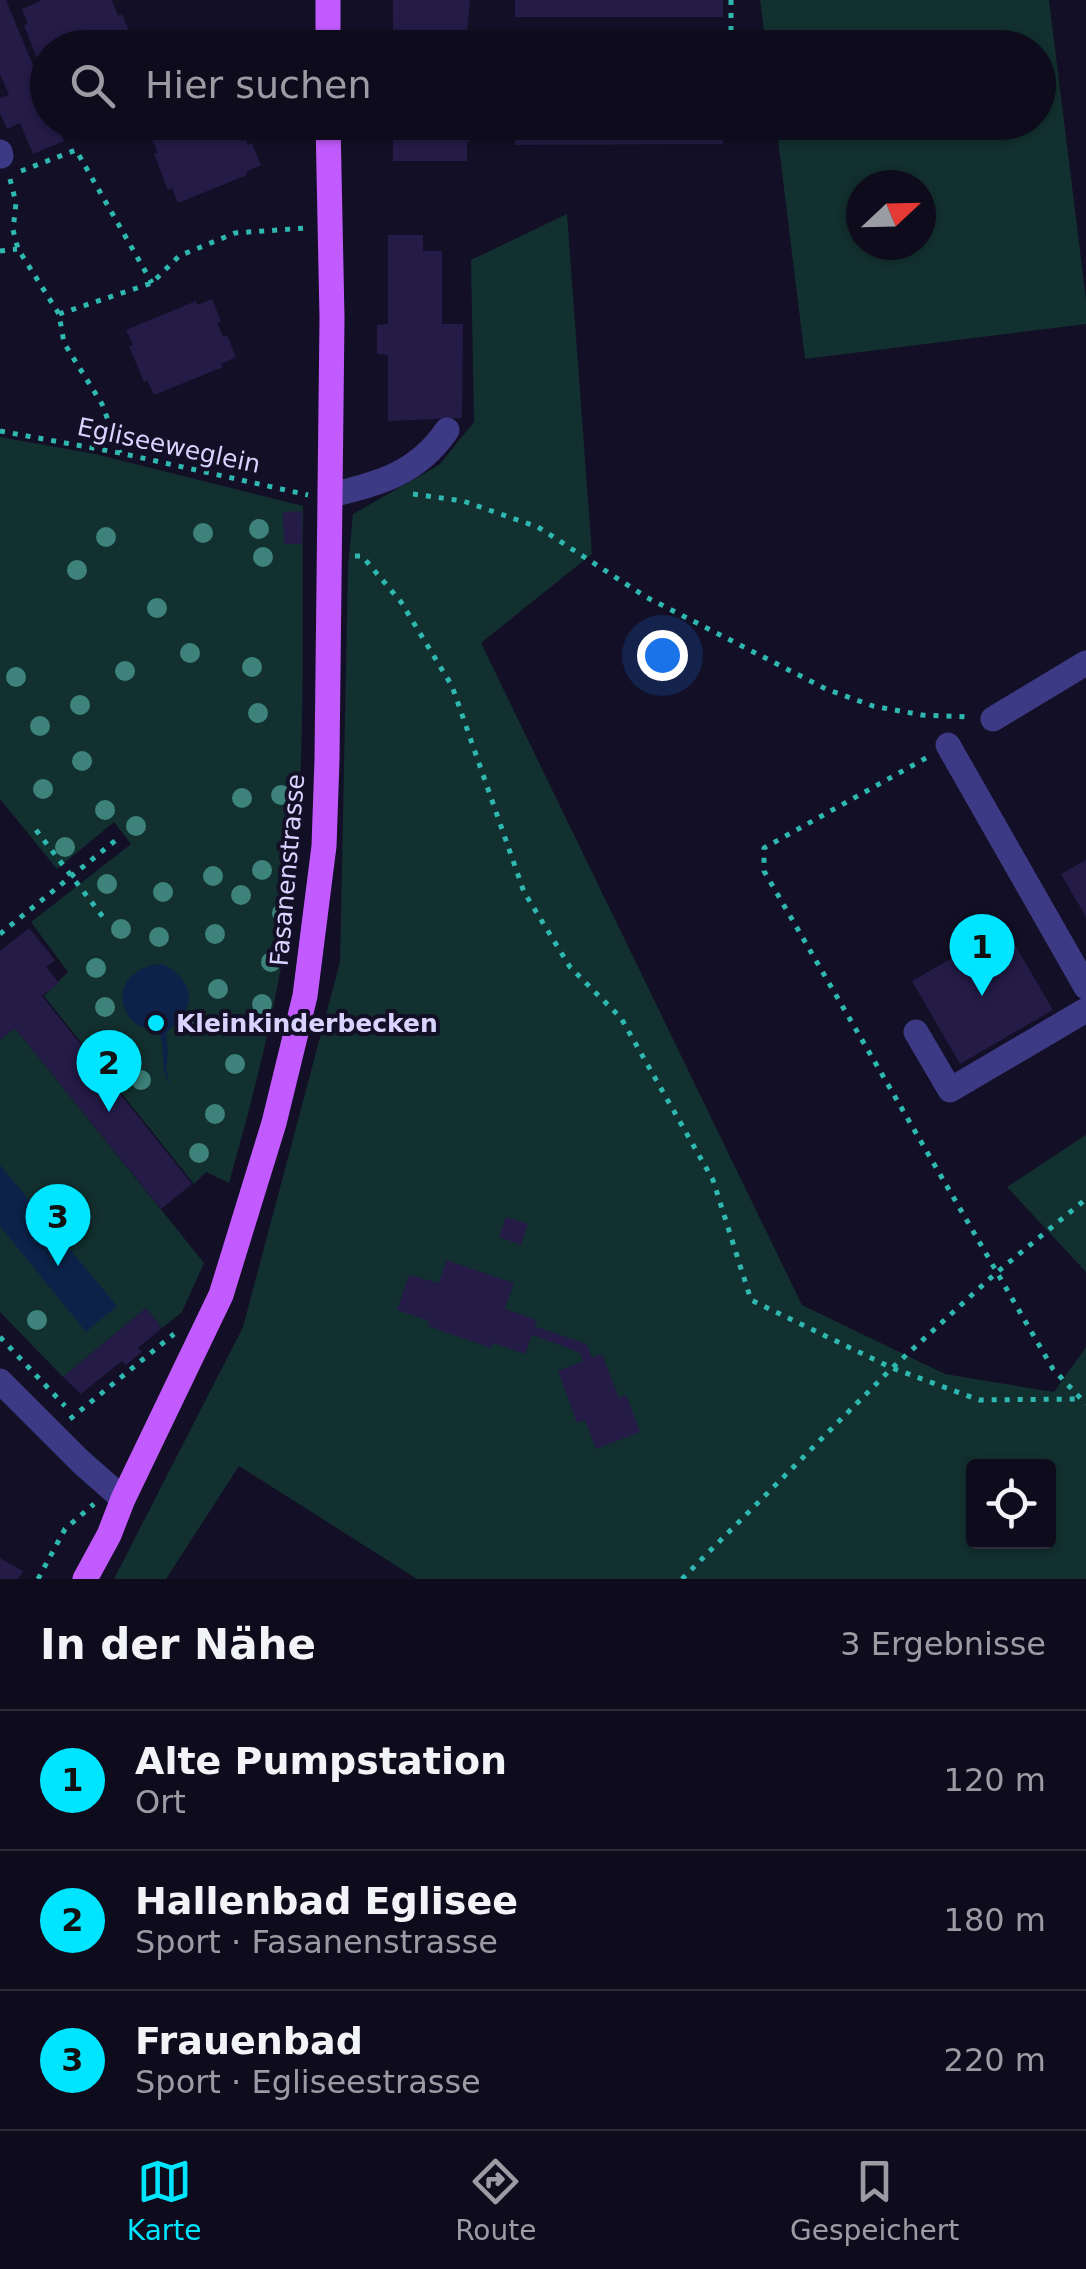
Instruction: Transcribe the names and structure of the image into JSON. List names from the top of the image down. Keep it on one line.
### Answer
{"streets":{"main road":["Fasanenstrasse"],"path":["Egliseeweglein"]},"crossings":[["Egliseeweglein","Fasanenstrasse"]],"places":["Kleinkinderbecken"],"north":"right","page":{"search":"Hier suchen","pins":["1","2","3"],"heading":["In der Nähe","3 Ergebnisse"],"list":[{"mark":"1","name":"Alte Pumpstation","note":"Ort","value":"120 m"},{"mark":"2","name":"Hallenbad Eglisee","note":"Sport · Fasanenstrasse","value":"180 m"},{"mark":"3","name":"Frauenbad","note":"Sport · Egliseestrasse","value":"220 m"}],"nav":["Karte","Route","Gespeichert"]}}
